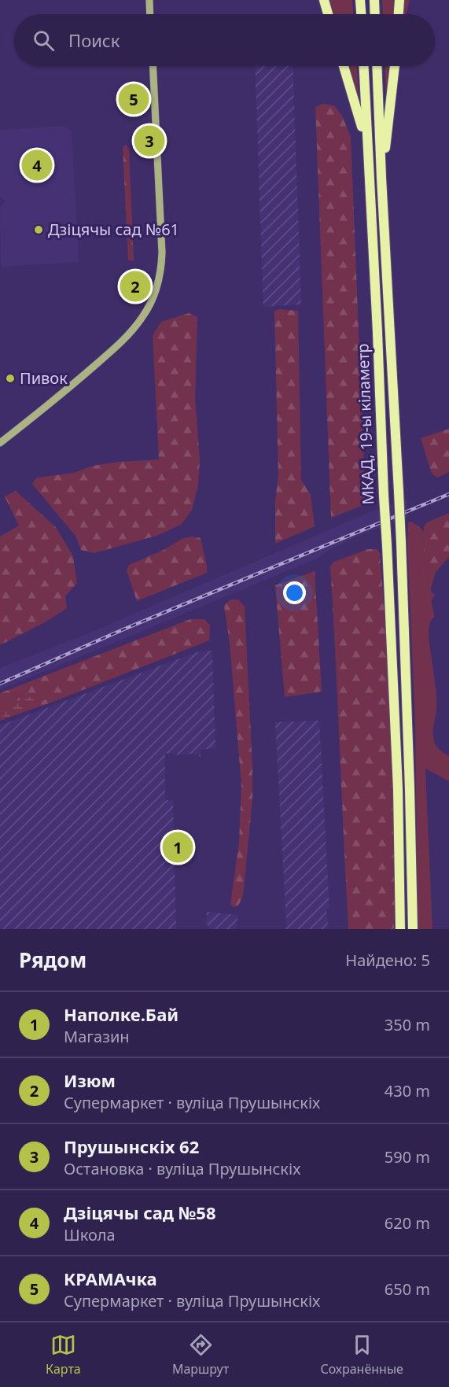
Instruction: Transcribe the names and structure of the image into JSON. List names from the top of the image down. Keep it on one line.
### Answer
{"streets":{"highway":["МКАД, 19-ы кіламетр"]},"places":["Дзіцячы сад №61","Пивок"],"page":{"search":"Поиск","pins":["5","3","4","2","1"],"heading":["Рядом","Найдено: 5"],"list":[{"mark":"1","name":"Наполке.Бай","note":"Магазин","value":"350 m"},{"mark":"2","name":"Изюм","note":"Супермаркет · вуліца Прушынскіх","value":"430 m"},{"mark":"3","name":"Прушынскіх 62","note":"Остановка · вуліца Прушынскіх","value":"590 m"},{"mark":"4","name":"Дзіцячы сад №58","note":"Школа","value":"620 m"},{"mark":"5","name":"КРАМАчка","note":"Супермаркет · вуліца Прушынскіх","value":"650 m"}],"nav":["Карта","Маршрут","Сохранённые"]}}
